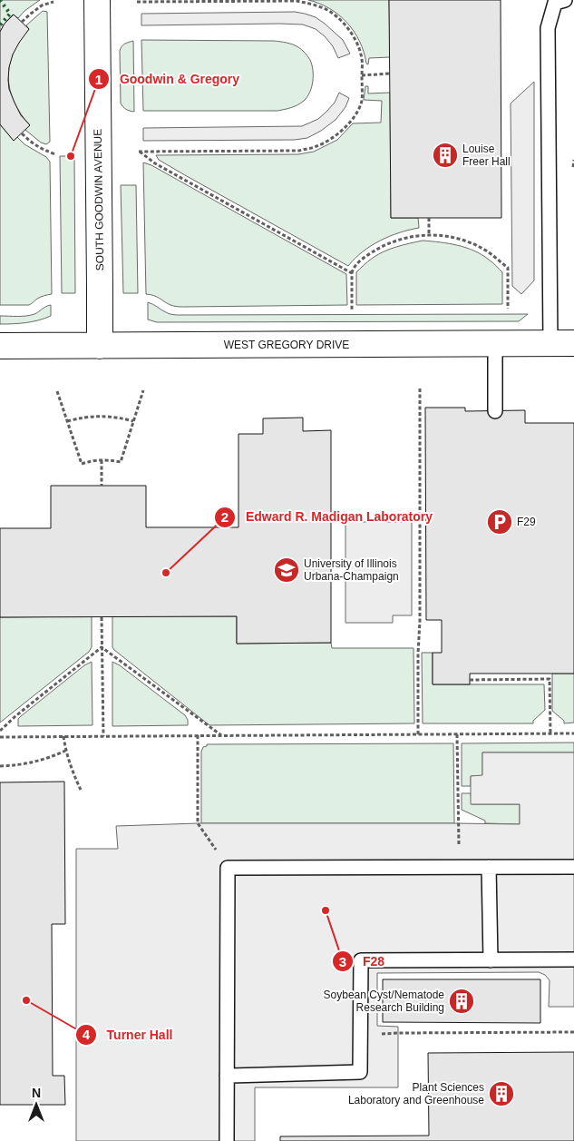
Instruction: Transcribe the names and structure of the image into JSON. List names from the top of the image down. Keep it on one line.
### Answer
{"streets":{"street":["SOUTH GOODWIN AVENUE","WEST GREGORY DRIVE"]},"crossings":[["SOUTH GOODWIN AVENUE","WEST GREGORY DRIVE"]],"places":{"building":["Louise Freer Hall","Soybean Cyst/Nematode Research Building","Plant Sciences Laboratory and Greenhouse"],"other":["Goodwin & Gregory","Edward R. Madigan Laboratory","F28","Turner Hall"],"parking":["F29"],"school or university":["University of Illinois Urbana-Champaign"]},"north":"top"}
